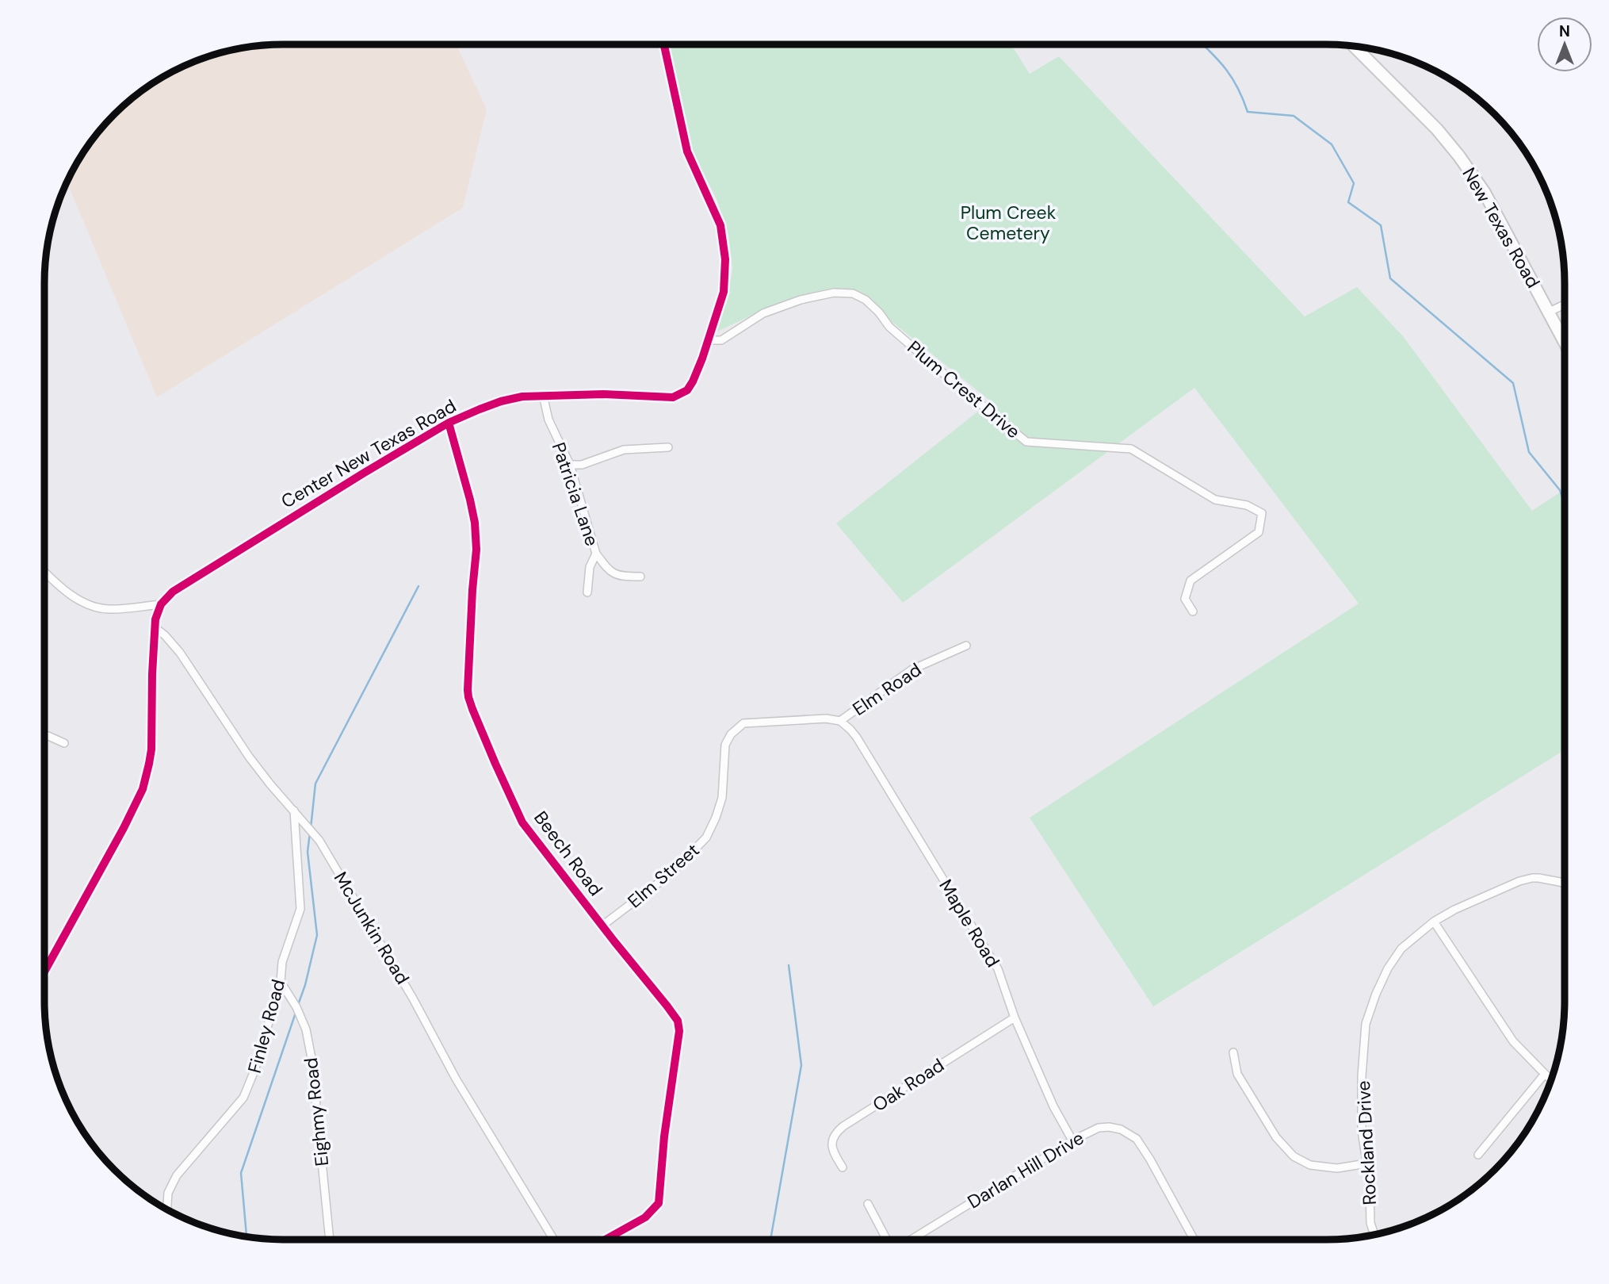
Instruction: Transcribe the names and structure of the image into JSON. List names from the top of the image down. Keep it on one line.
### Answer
{"streets":{"main road":["New Texas Road"],"street":["Plum Crest Drive","Center New Texas Road","Patricia Lane","Elm Road","Beech Road","Elm Street","Maple Road","McJunkin Road","Finley Road","Oak Road","Eighmy Road","Rockland Drive","Darlan Hill Drive"]},"crossings":[["Plum Crest Drive","Center New Texas Road"],["Center New Texas Road","Patricia Lane"],["Center New Texas Road","Beech Road"],["Elm Road","Elm Street"],["Elm Road","Maple Road"],["Beech Road","Elm Street"],["Elm Street","Maple Road"],["Maple Road","Oak Road"],["Maple Road","Darlan Hill Drive"],["McJunkin Road","Finley Road"],["Finley Road","Eighmy Road"]],"parks":["Plum Creek Cemetery"],"north":"top"}
